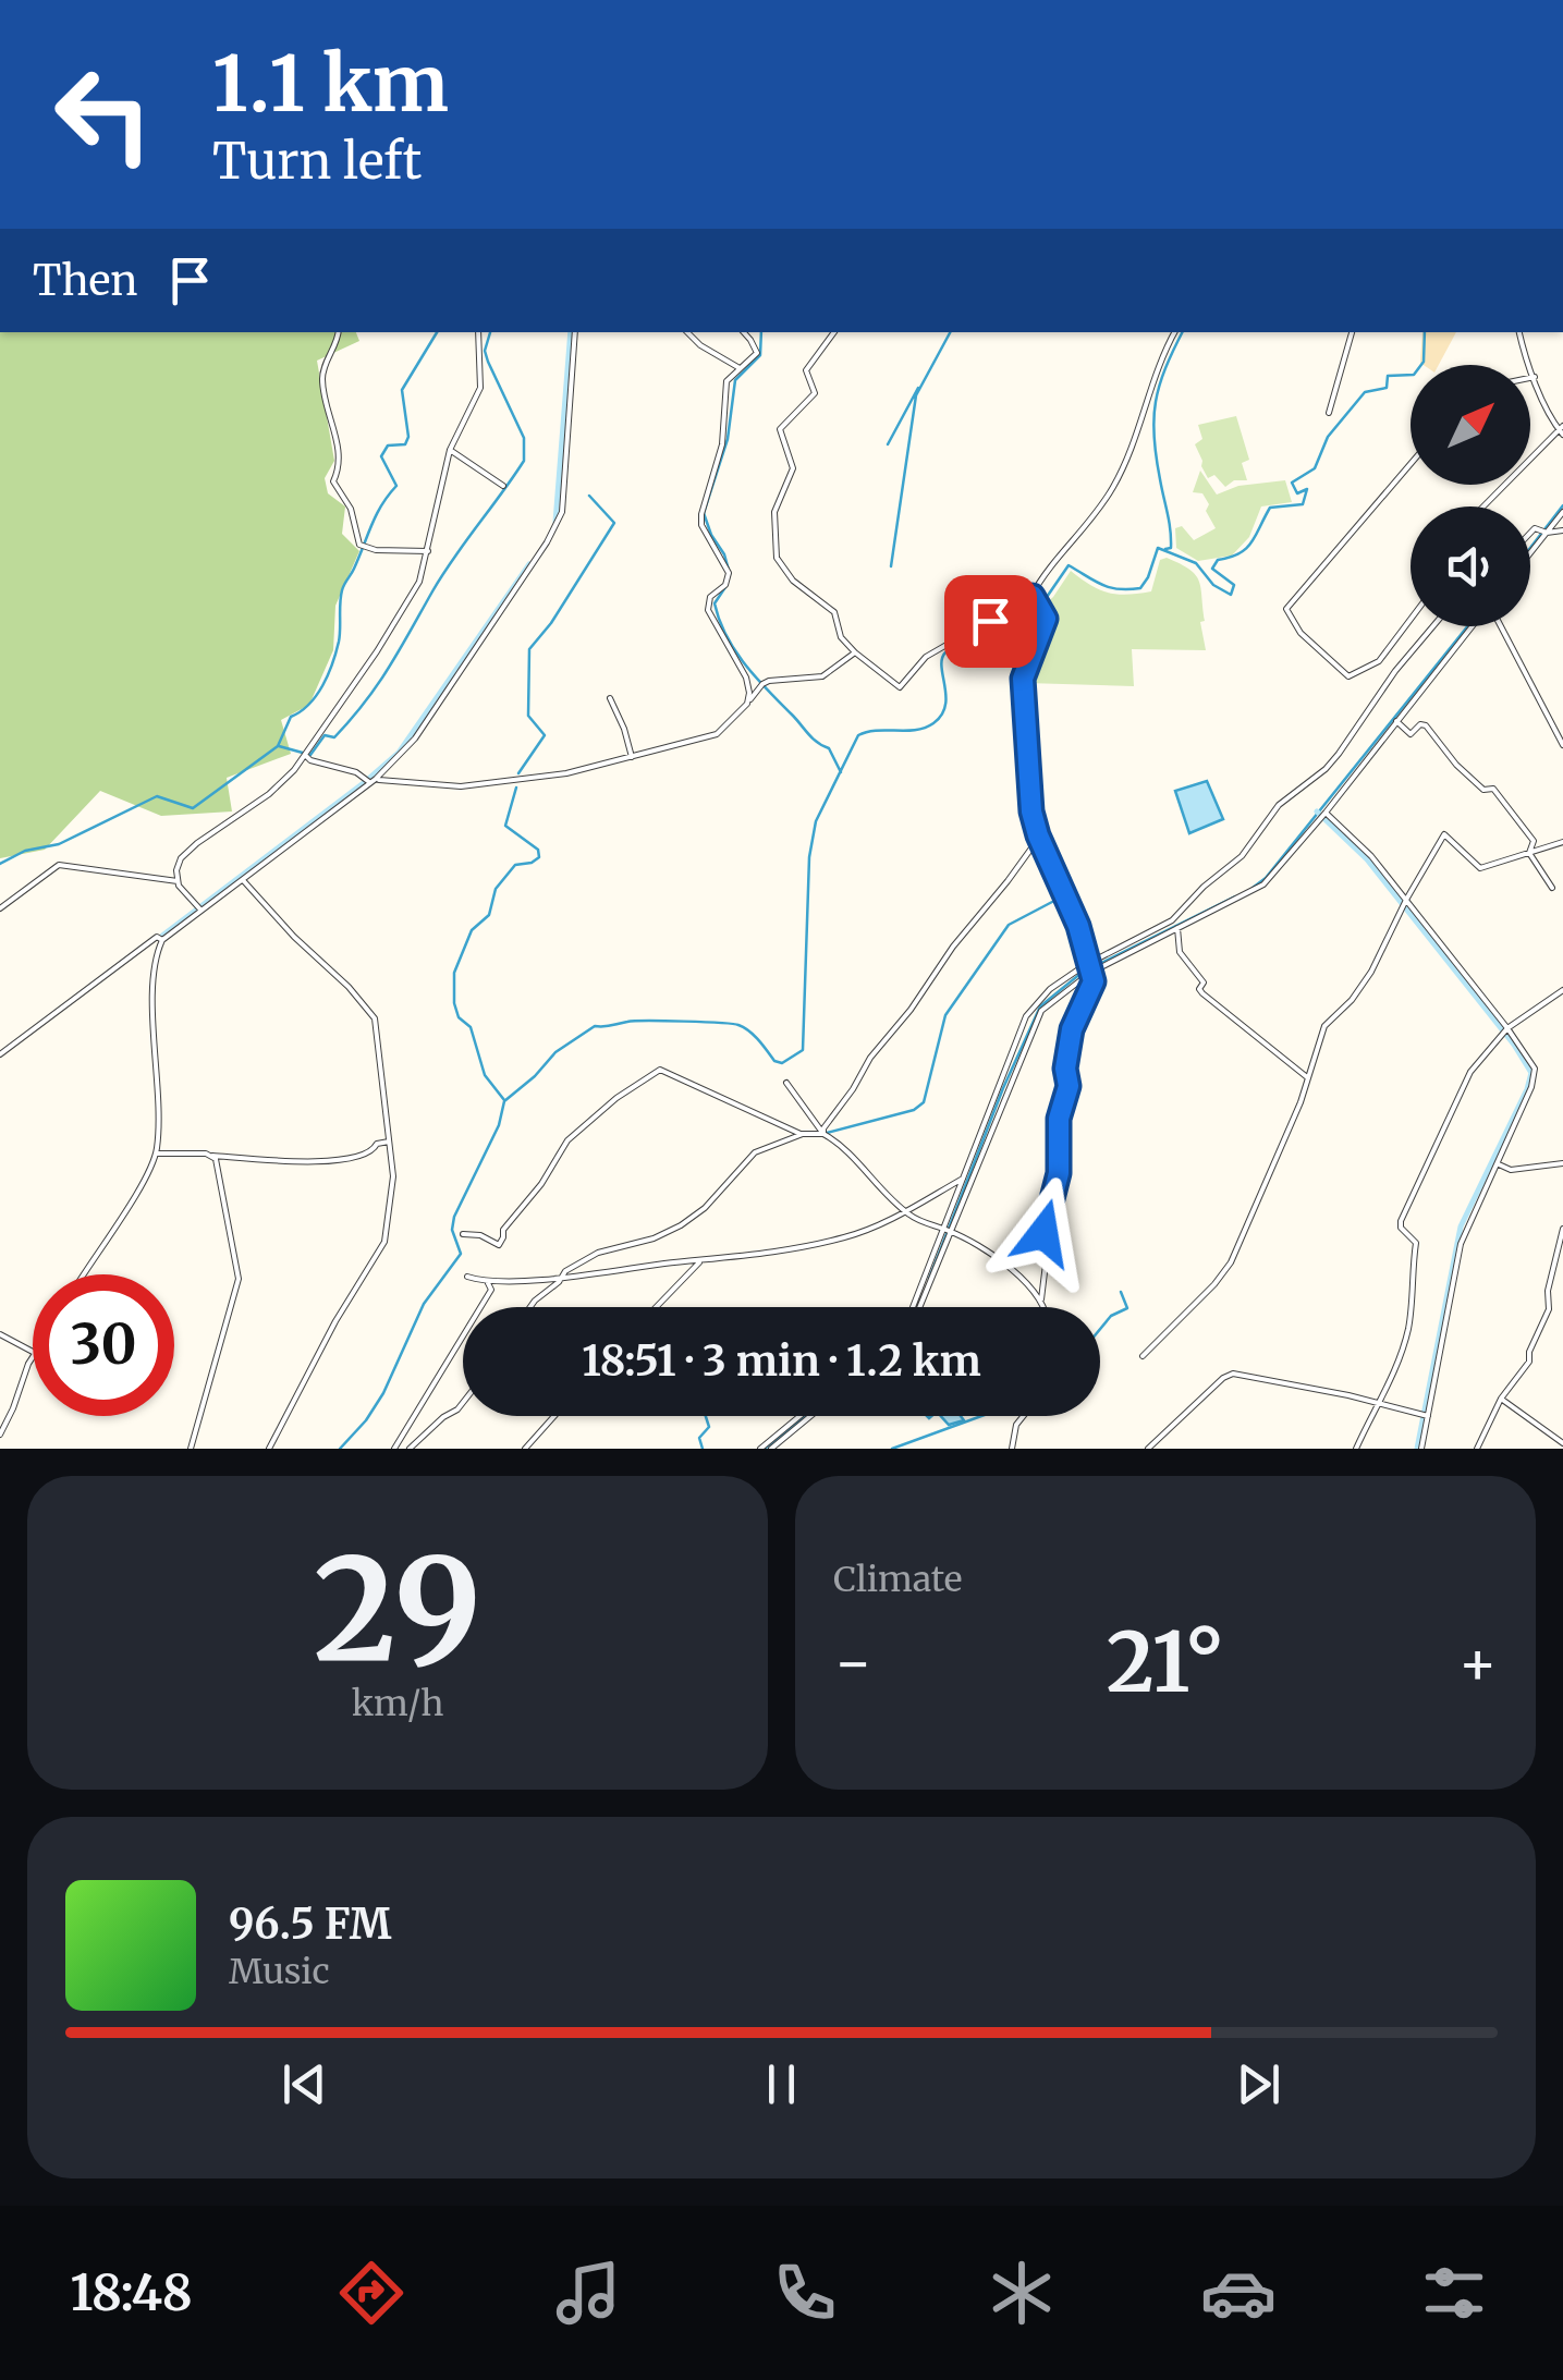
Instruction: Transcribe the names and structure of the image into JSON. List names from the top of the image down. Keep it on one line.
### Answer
{"north":"top right","page":{"turn":["1.1 km","Turn left"],"then":"Then","limit":"30","trip":"18:51 · 3 min · 1.2 km","tile":[["29","km/h"],"Climate"],"heat":["−","21°","+"],"song":["96.5 FM","Music"],"tabs":"18:48"}}
